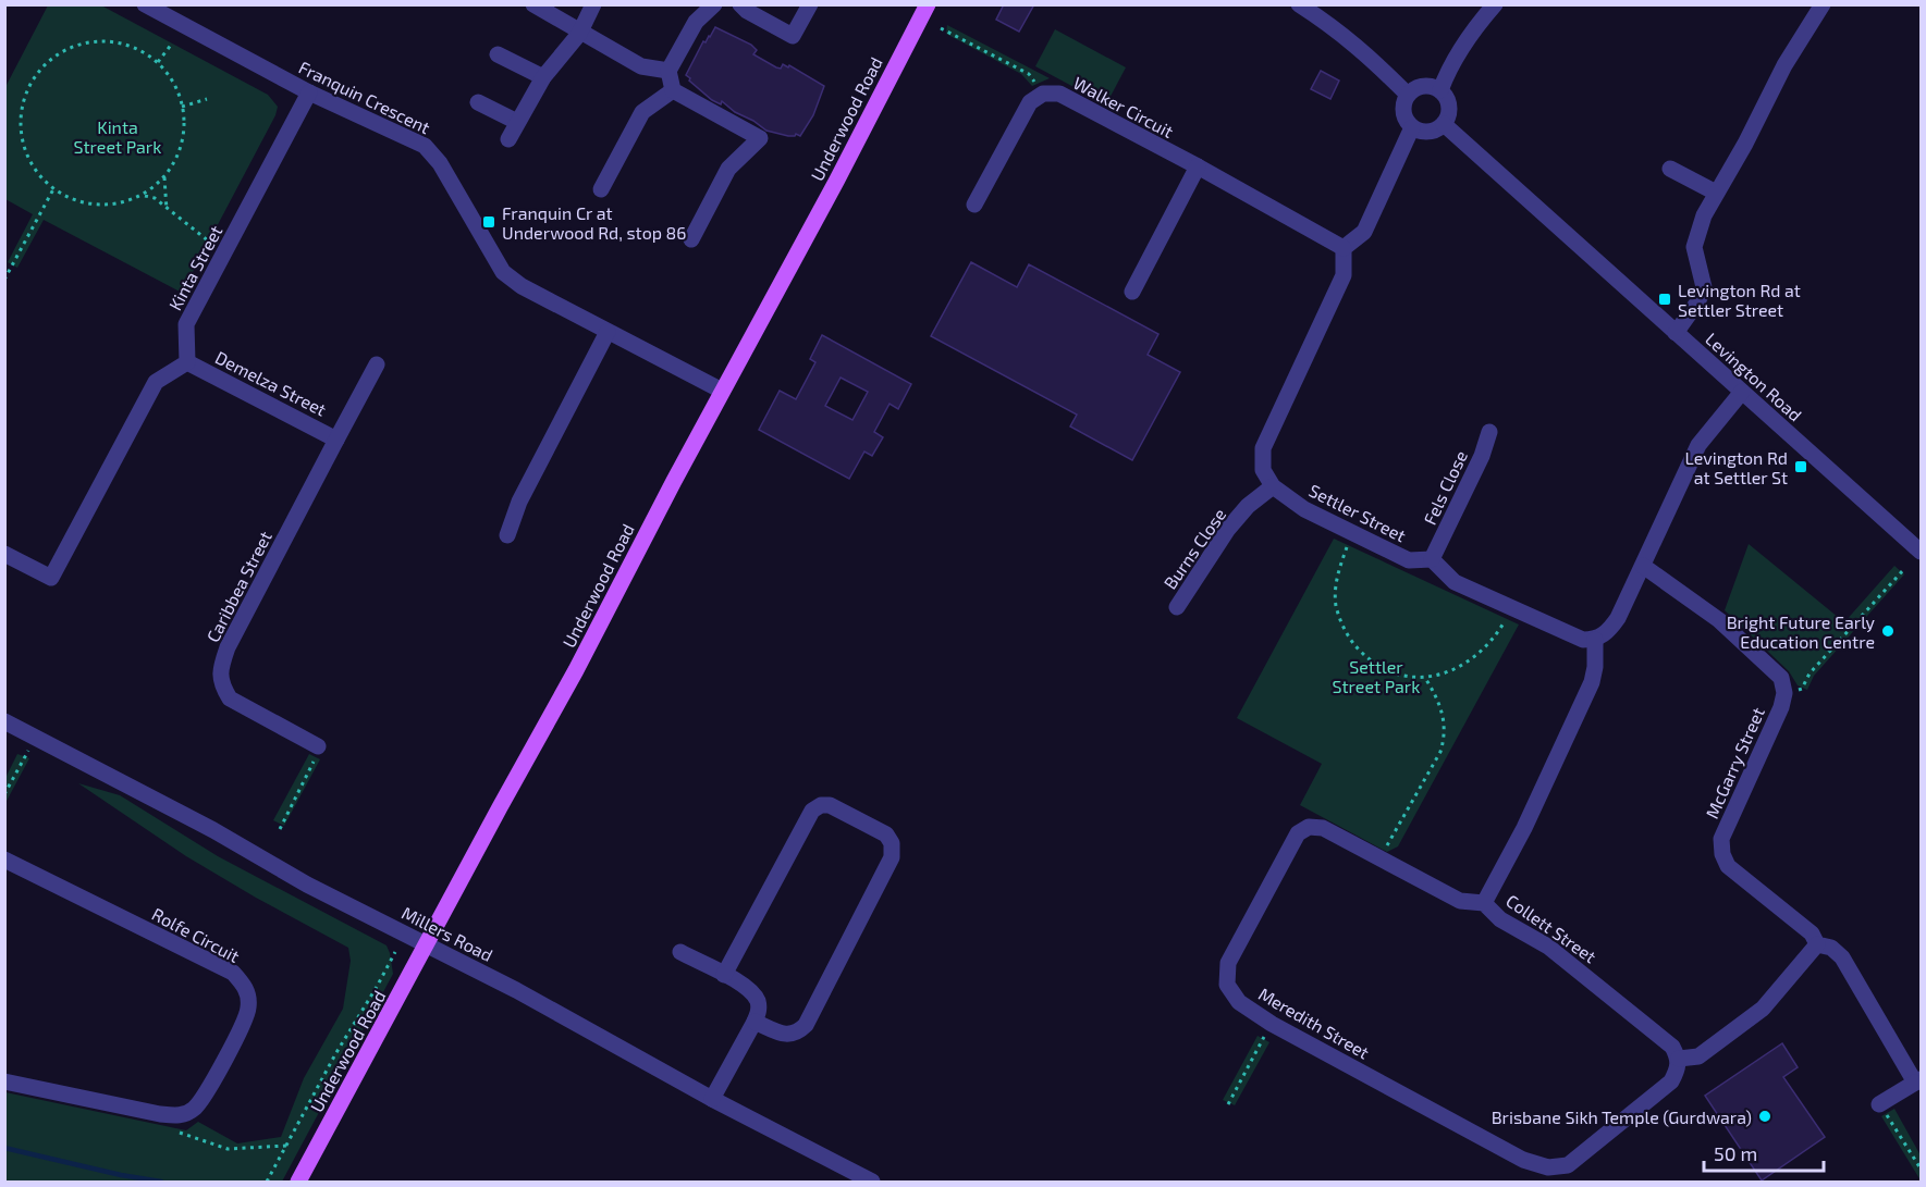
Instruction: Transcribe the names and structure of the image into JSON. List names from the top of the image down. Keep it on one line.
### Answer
{"streets":{"main road":["Underwood Road"],"street":["Franquin Crescent","Walker Circuit","Kinta Street","Levington Road","Demelza Street","Fels Close","Settler Street","Burns Close","Caribbea Street","McGarry Street","Collett Street","Millers Road","Rolfe Circuit","Meredith Street"]},"crossings":[["Franquin Crescent","Underwood Road"],["Franquin Crescent","Kinta Street"],["Underwood Road","Millers Road"],["Kinta Street","Demelza Street"],["Demelza Street","Caribbea Street"],["Fels Close","Settler Street"],["Settler Street","Burns Close"],["Collett Street","Meredith Street"]],"parks":["Kinta Street Park","Settler Street Park"],"places":{"transit":["Franquin Cr at Underwood Rd, stop 86","Levington Rd at Settler Street","Levington Rd at Settler St"],"other":["Bright Future Early Education Centre","Brisbane Sikh Temple (Gurdwara)"]},"scale_bar":"50 m"}
